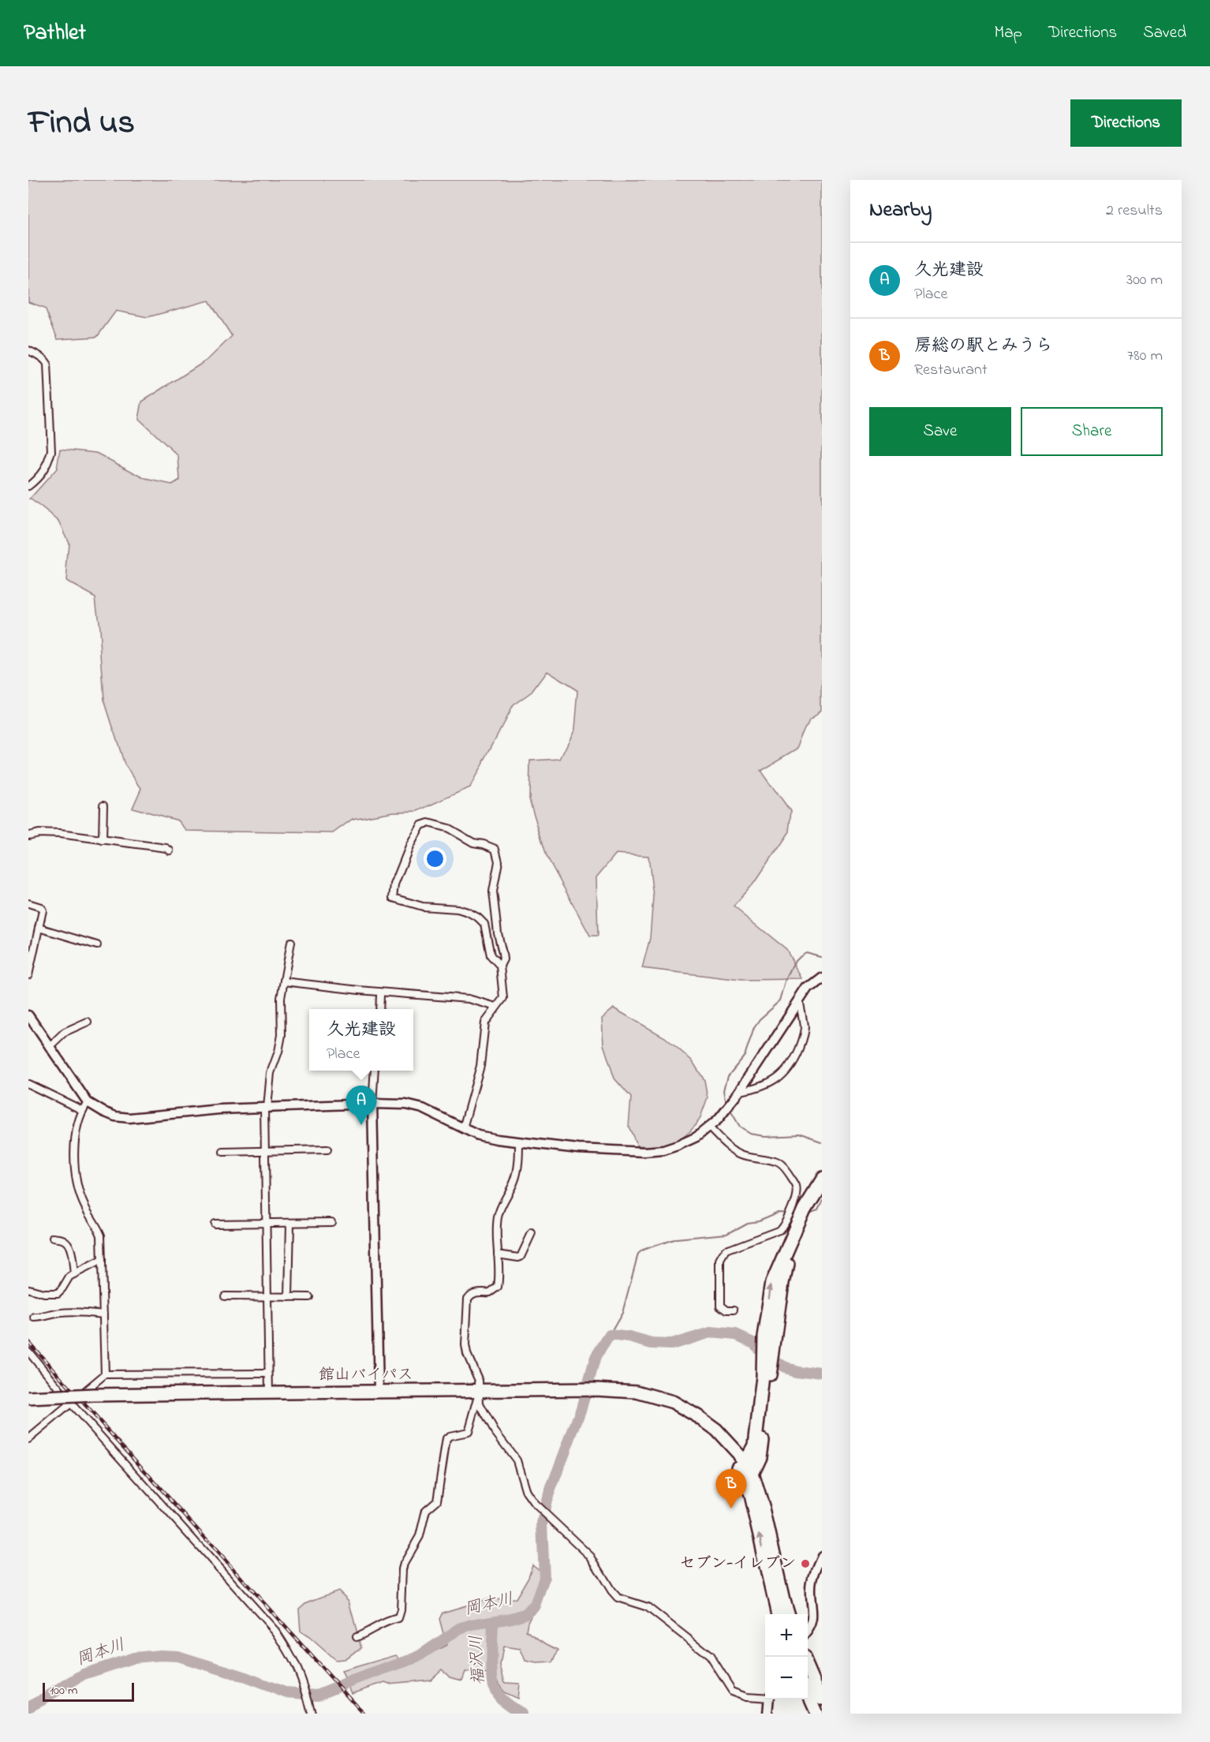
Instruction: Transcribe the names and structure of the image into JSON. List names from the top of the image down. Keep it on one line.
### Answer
{"streets":{"highway":["館山バイパス"]},"water":["岡本川","福沢川"],"places":["セブン-イレブン"],"scale_bar":"100 m","page":{"header":"Pathlet","nav":["Map","Directions","Saved"],"title":"Find us","buttons":["Directions",["Save","Share"]],"heading":["Nearby","2 results"],"list":[{"mark":"A","name":"久光建設","note":"Place","value":"300 m"},{"mark":"B","name":"房総の駅とみうら","note":"Restaurant","value":"780 m"}],"popup":["久光建設","Place"],"pins":["A","B"],"map_buttons":["+","−"],"scale":"100 m"}}
